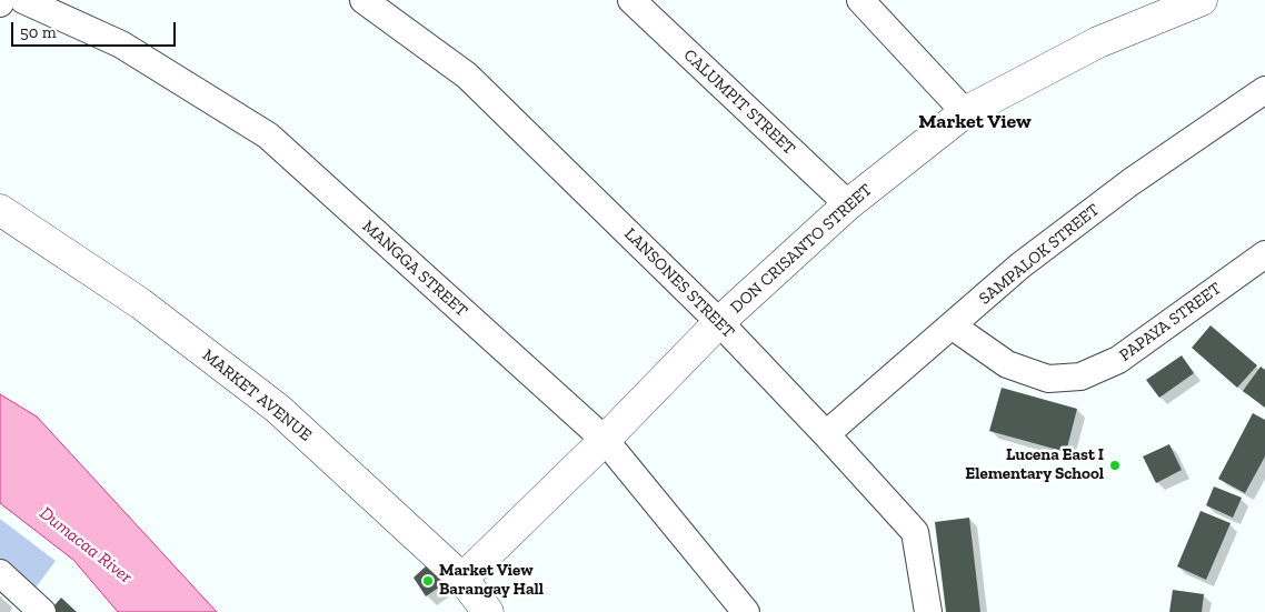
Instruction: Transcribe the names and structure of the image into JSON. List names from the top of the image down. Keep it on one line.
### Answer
{"streets":{"street":["CALUMPIT STREET","DON CRISANTO STREET","SAMPALOK STREET","MANGGA STREET","LANSONES STREET","PAPAYA STREET","MARKET AVENUE"]},"crossings":[["CALUMPIT STREET","DON CRISANTO STREET"],["DON CRISANTO STREET","MANGGA STREET"],["DON CRISANTO STREET","LANSONES STREET"],["DON CRISANTO STREET","MARKET AVENUE"],["SAMPALOK STREET","LANSONES STREET"],["SAMPALOK STREET","PAPAYA STREET"]],"districts":["Market View"],"water":["Dumacaa River"],"places":["Lucena East I Elementary School","Market View Barangay Hall"],"scale_bar":"50 m"}
